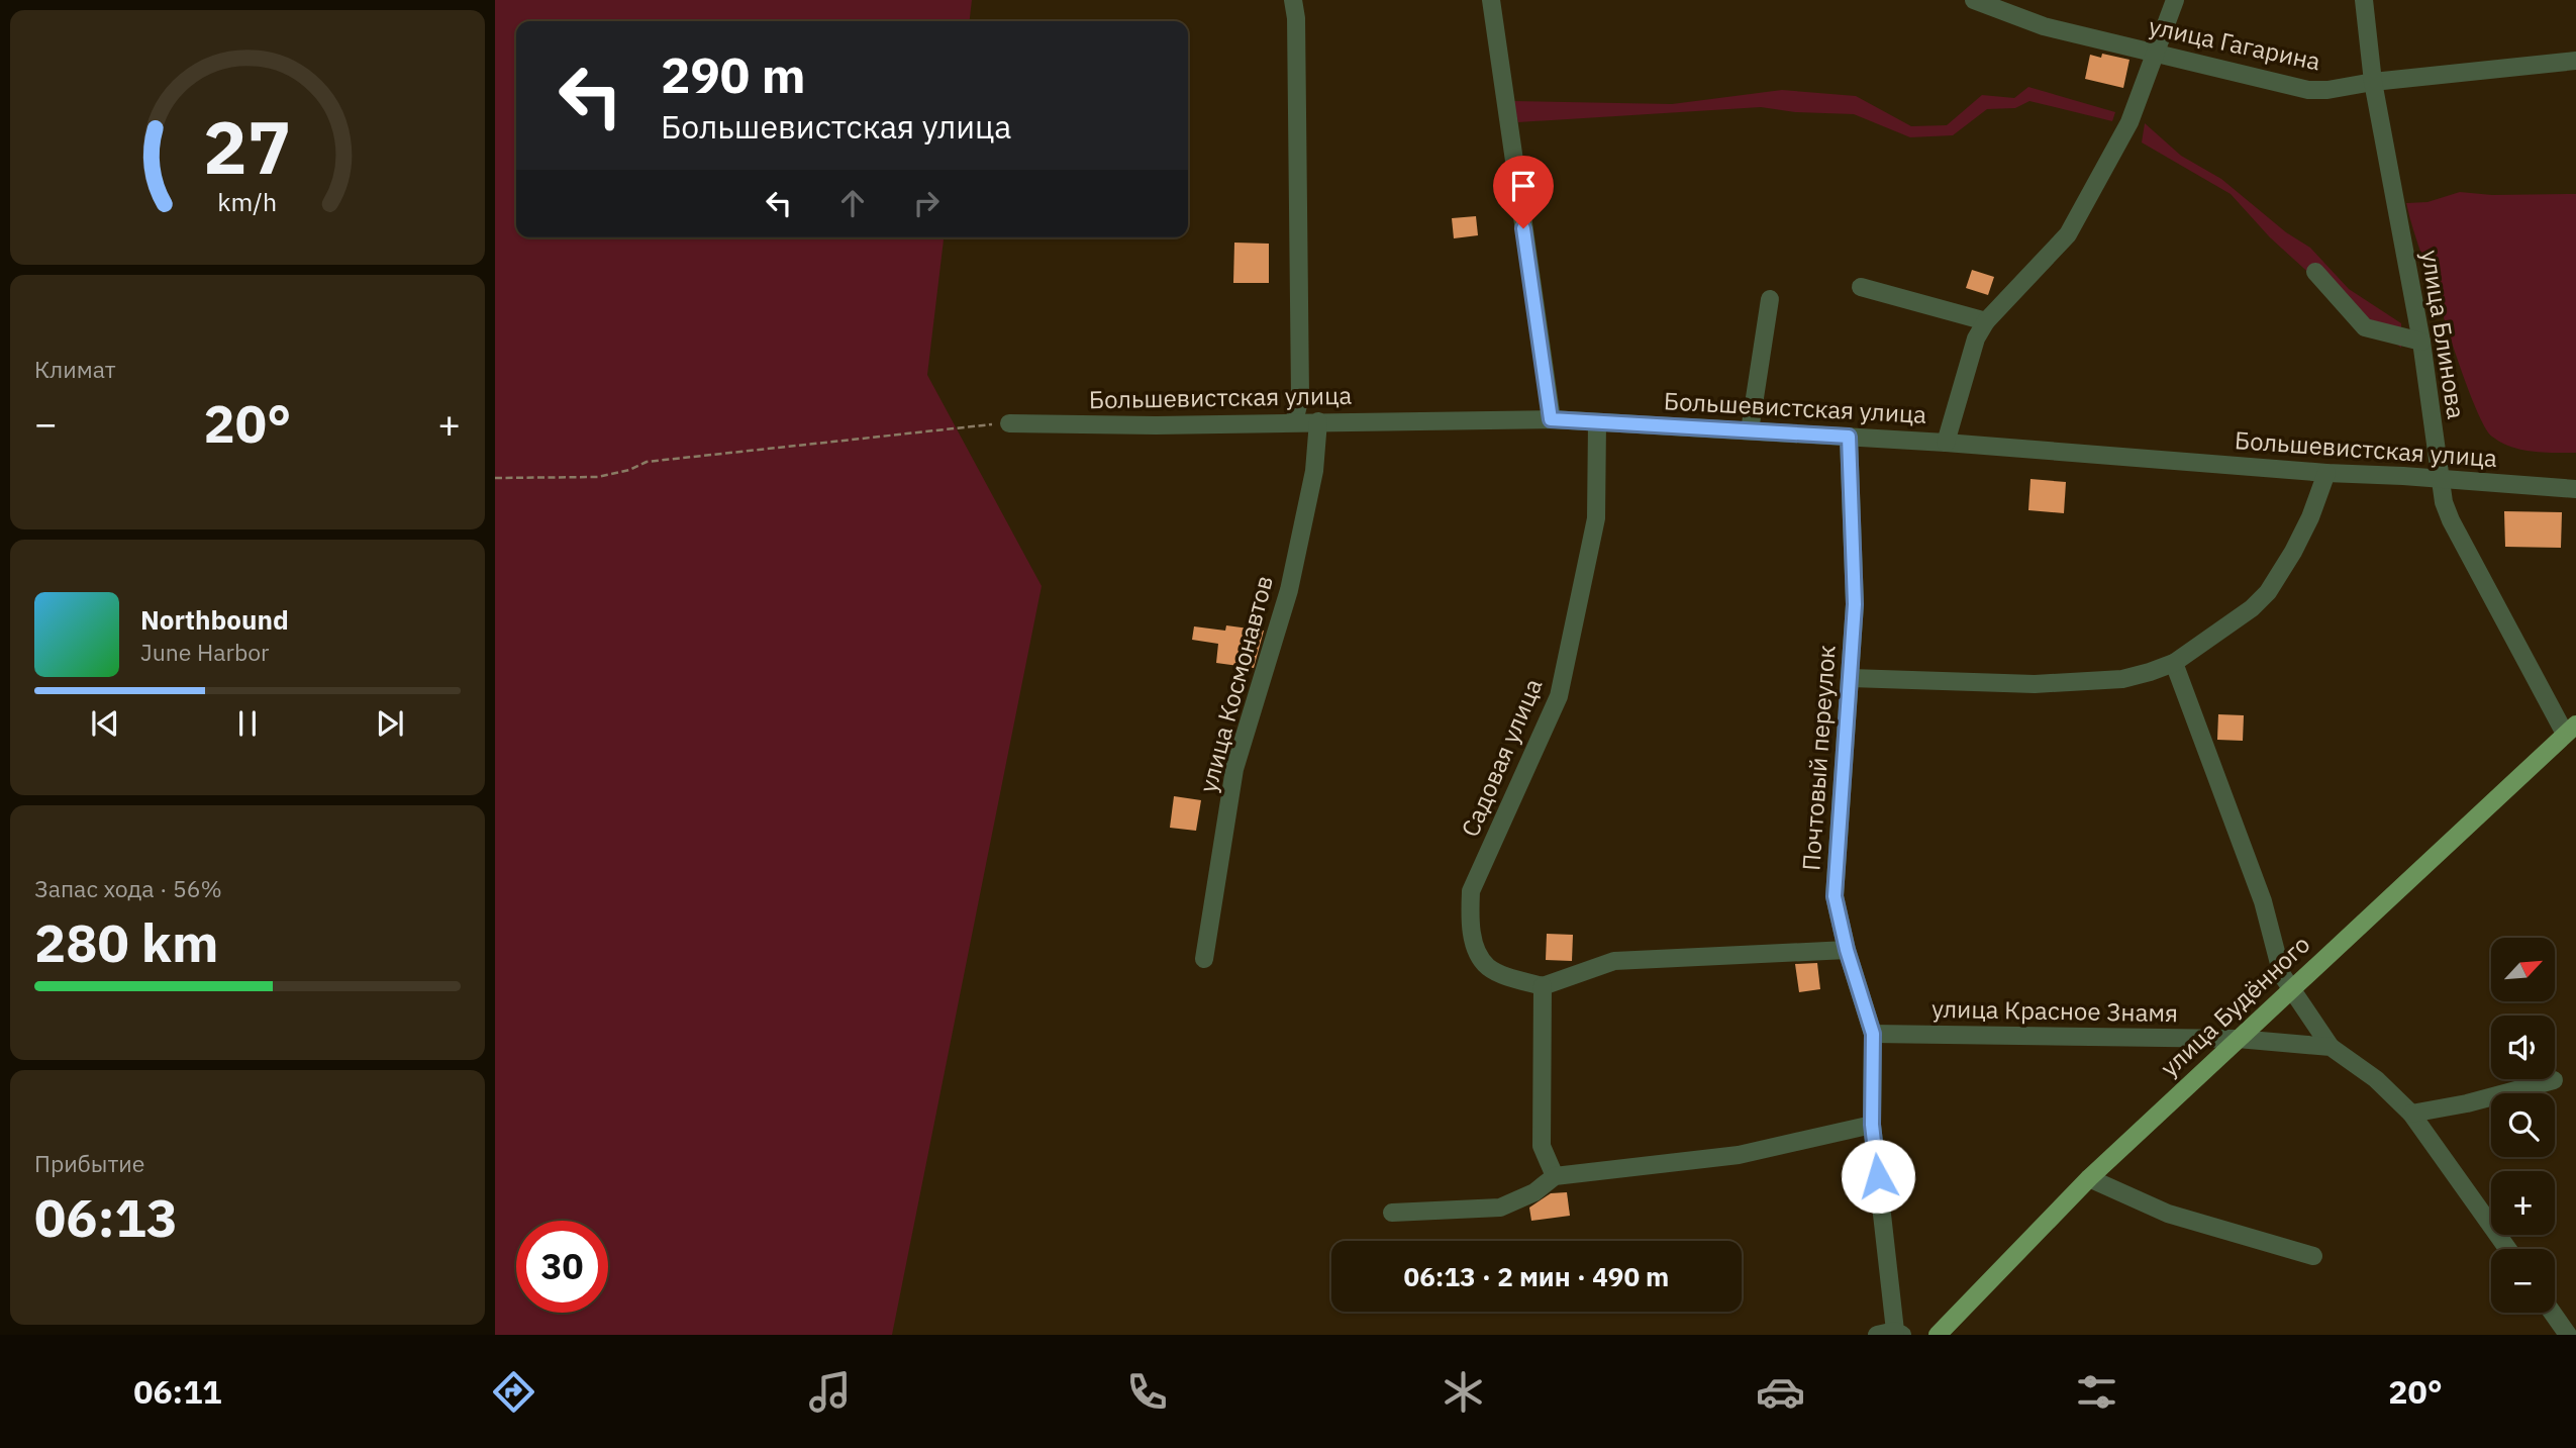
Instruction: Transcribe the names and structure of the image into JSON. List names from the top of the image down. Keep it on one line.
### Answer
{"streets":{"main road":["улица Будённого"],"street":["улица Гагарина","улица Блинова","Большевистская улица","улица Космонавтов","Садовая улица","Почтовый переулок","улица Красное Знамя"]},"crossings":[["улица Гагарина","улица Блинова"],["улица Блинова","Большевистская улица"],["улица Блинова","улица Будённого"],["Большевистская улица","улица Космонавтов"],["Большевистская улица","Садовая улица"],["Большевистская улица","Почтовый переулок"],["Почтовый переулок","улица Красное Знамя"],["улица Будённого","улица Красное Знамя"]],"north":"top right","page":{"turn":["290 m","Большевистская улица"],"tile":["Климат",["Запас хода · 56%","280 km"],["Прибытие","06:13"]],"heat":["−","20°","+"],"song":["Northbound","June Harbor"],"map_buttons":["+","−"],"limit":"30","trip":"06:13 · 2 мин · 490 m","tabs":["06:11","20°"],"gauge":["27","km/h"]}}
